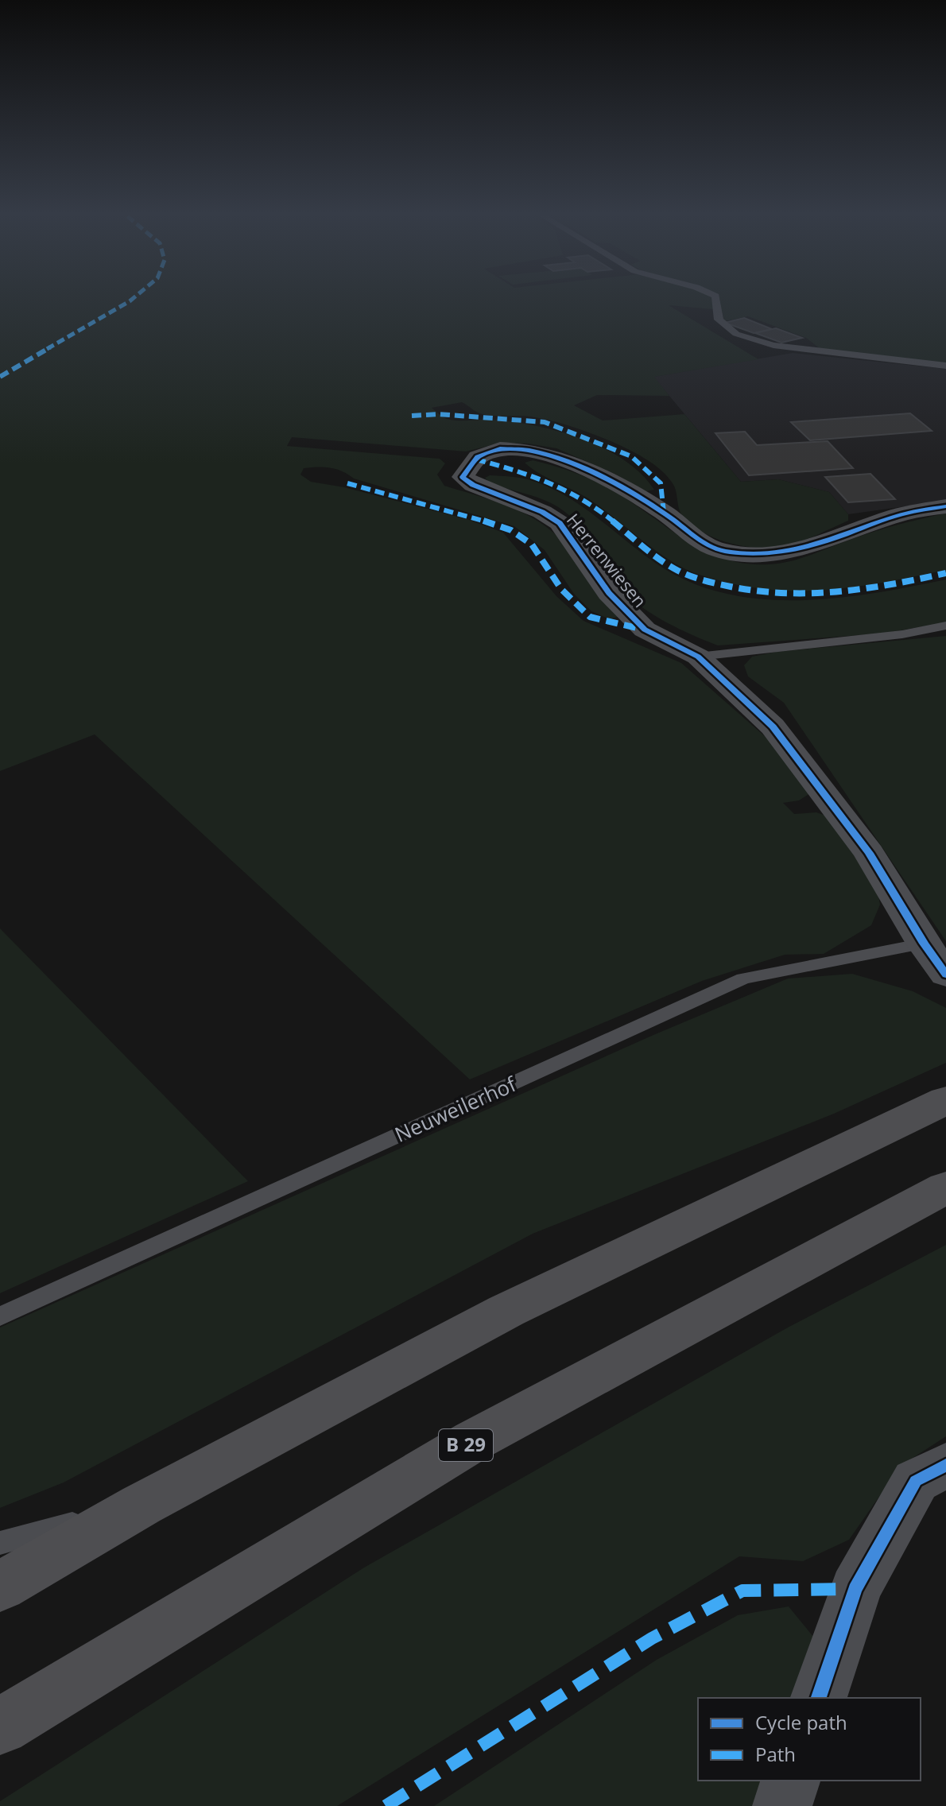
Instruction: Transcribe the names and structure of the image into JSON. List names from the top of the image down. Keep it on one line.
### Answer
{"streets":{"highway":["B 29"],"street":["Herrenwiesen"],"lane":["Neuweilerhof"]},"crossings":[["Herrenwiesen","Neuweilerhof"]],"legend":["Cycle path","Path"]}
